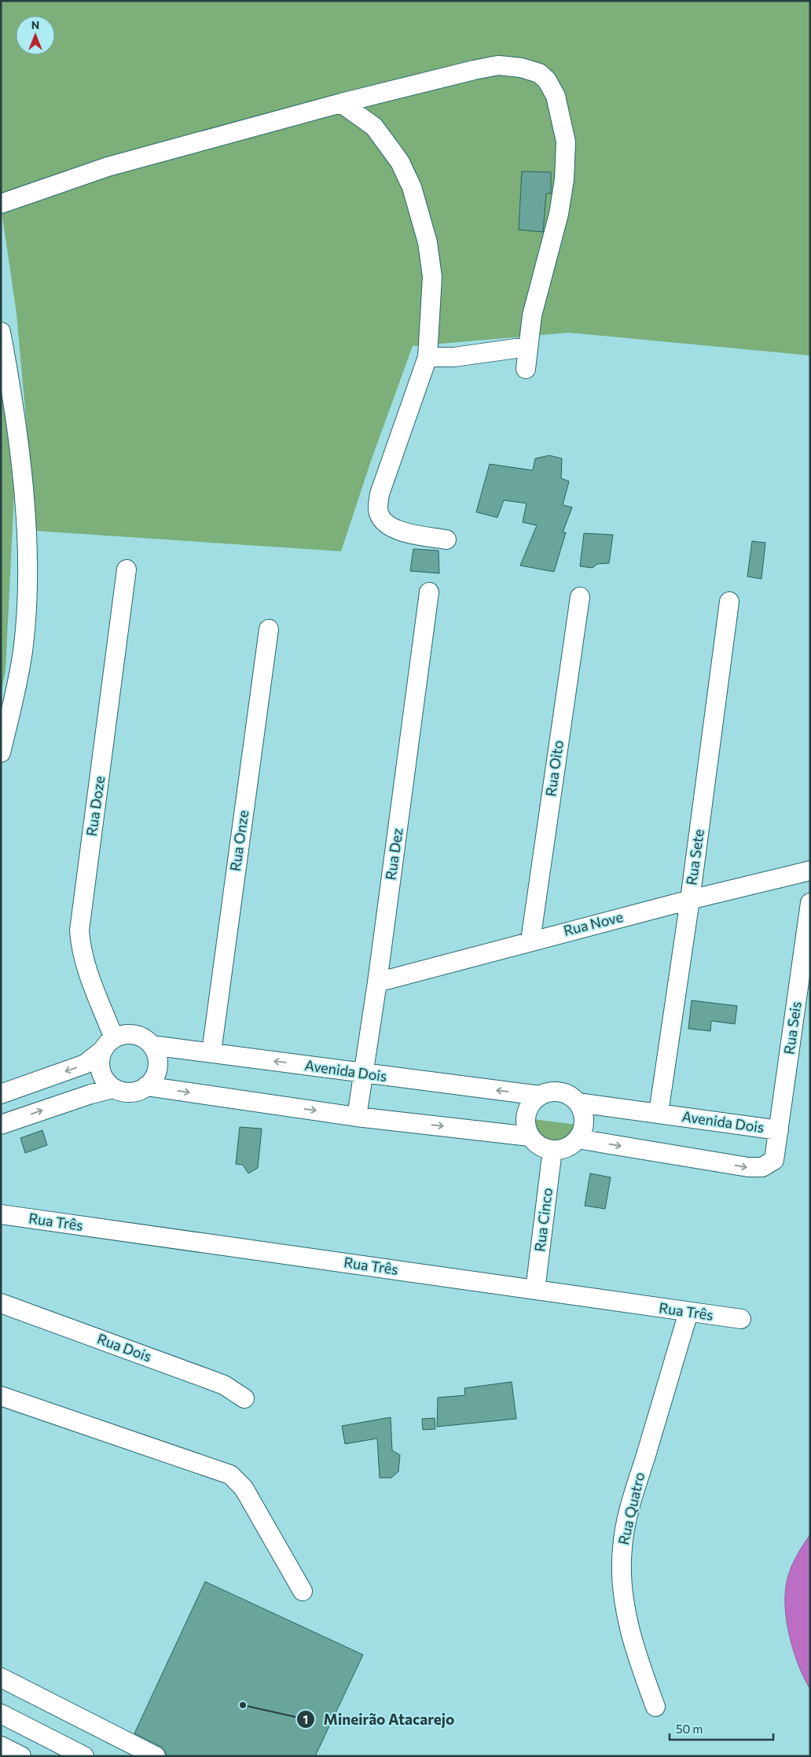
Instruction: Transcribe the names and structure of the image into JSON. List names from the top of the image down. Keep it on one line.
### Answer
{"streets":{"street":["Rua Oito","Rua Doze","Rua Onze","Rua Dez","Rua Sete","Rua Nove","Rua Seis","Avenida Dois","Rua Cinco","Rua Três","Rua Dois","Rua Quatro"]},"crossings":[["Rua Oito","Rua Nove"],["Rua Doze","Avenida Dois"],["Rua Onze","Avenida Dois"],["Rua Dez","Rua Nove"],["Rua Dez","Avenida Dois"],["Rua Sete","Rua Nove"],["Rua Sete","Avenida Dois"],["Rua Seis","Avenida Dois"],["Avenida Dois","Rua Cinco"],["Rua Cinco","Rua Três"],["Rua Três","Rua Quatro"]],"places":["Mineirão Atacarejo"],"scale_bar":"50 m","north":"top"}
